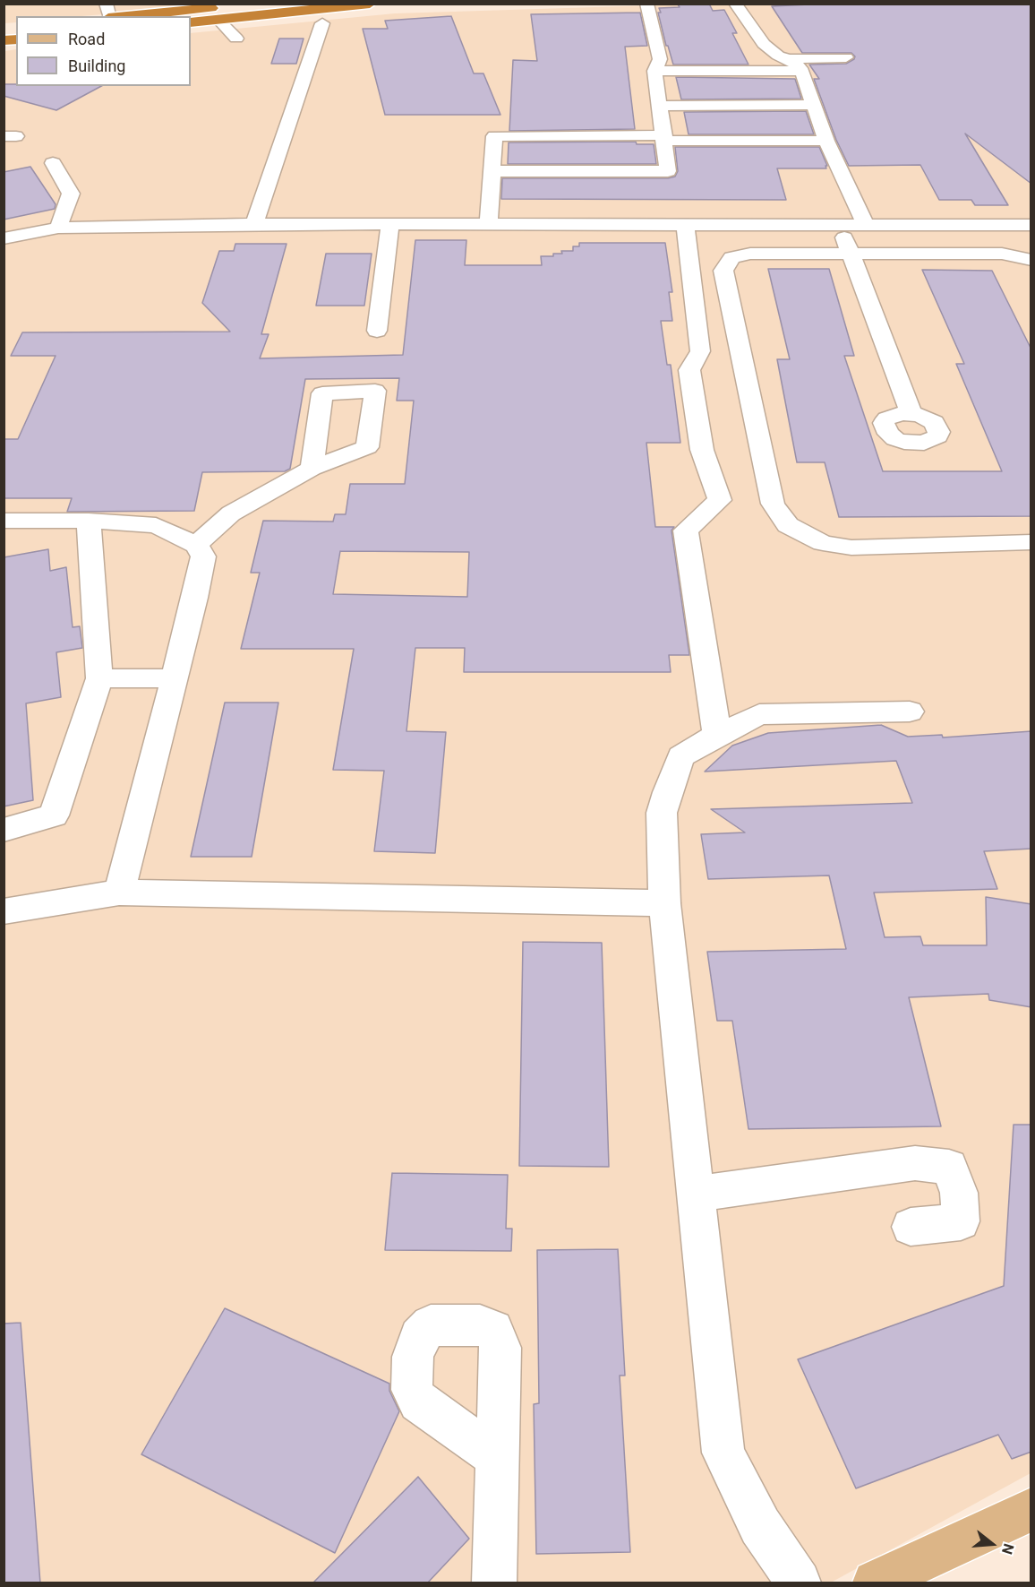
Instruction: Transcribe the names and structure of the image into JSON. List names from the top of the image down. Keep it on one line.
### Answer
{"legend":["Road","Building"],"north":"right"}
